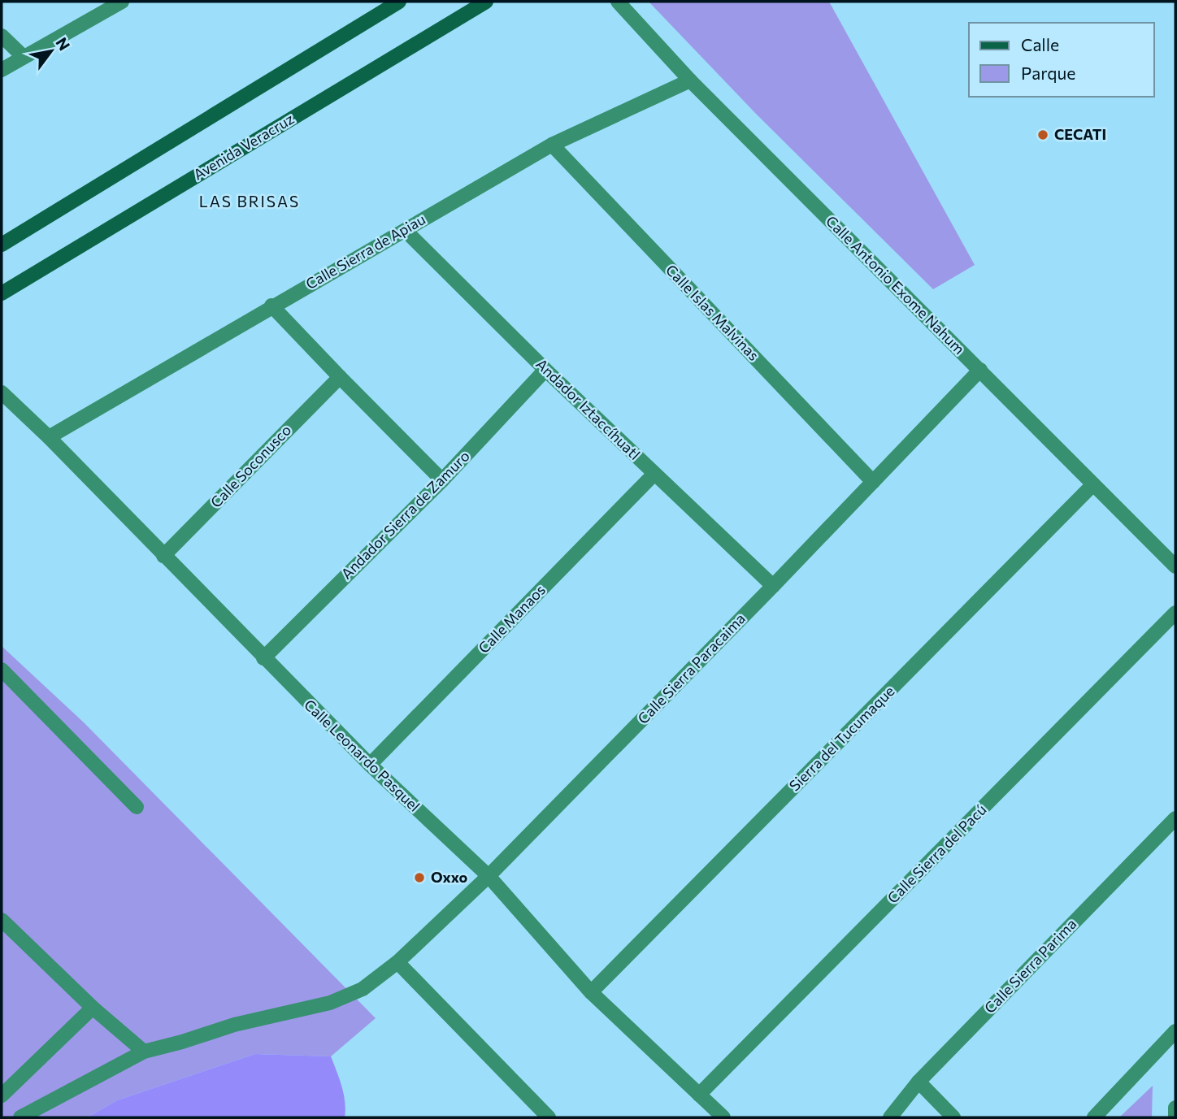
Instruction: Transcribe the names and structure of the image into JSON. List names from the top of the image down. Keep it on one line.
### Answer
{"streets":{"main road":["Avenida Veracruz"],"street":["Calle Sierra de Apiau","Calle Antonio Exome Nahum","Calle Islas Malvinas","Andador Iztaccíhuatl","Calle Soconusco","Andador Sierra de Zamuro","Calle Manaos","Calle Sierra Paracaima","Sierra del Tucumaque","Calle Leonardo Pasquel","Calle Sierra del Pacú","Calle Sierra Parima"]},"crossings":[["Calle Sierra de Apiau","Calle Antonio Exome Nahum"],["Calle Sierra de Apiau","Calle Islas Malvinas"],["Calle Sierra de Apiau","Andador Iztaccíhuatl"],["Calle Sierra de Apiau","Calle Leonardo Pasquel"],["Calle Antonio Exome Nahum","Calle Sierra Paracaima"],["Calle Antonio Exome Nahum","Sierra del Tucumaque"],["Calle Islas Malvinas","Calle Sierra Paracaima"],["Andador Iztaccíhuatl","Andador Sierra de Zamuro"],["Andador Iztaccíhuatl","Calle Manaos"],["Andador Iztaccíhuatl","Calle Sierra Paracaima"],["Calle Soconusco","Calle Leonardo Pasquel"],["Andador Sierra de Zamuro","Calle Leonardo Pasquel"],["Calle Manaos","Calle Leonardo Pasquel"],["Calle Sierra Paracaima","Calle Leonardo Pasquel"],["Sierra del Tucumaque","Calle Leonardo Pasquel"],["Calle Leonardo Pasquel","Calle Sierra del Pacú"]],"districts":["LAS BRISAS"],"places":["CECATI","Oxxo"],"legend":["Calle","Parque"],"north":"top right"}
